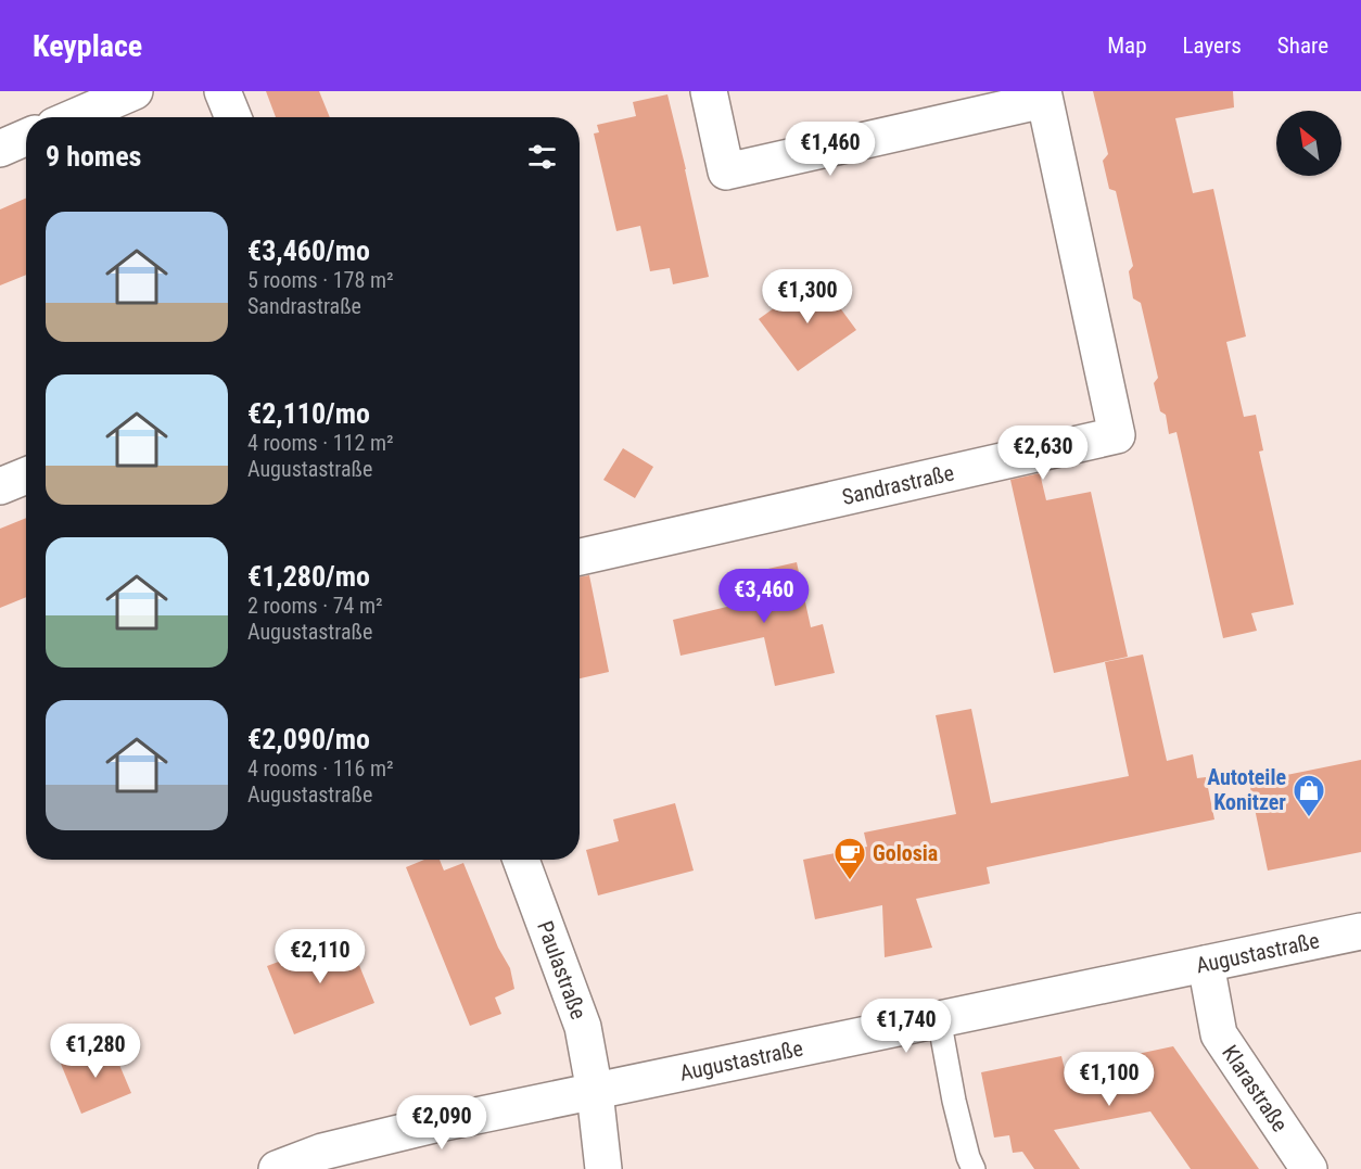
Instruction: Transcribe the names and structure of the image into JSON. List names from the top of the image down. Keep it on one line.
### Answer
{"streets":{"street":["Sandrastraße","Augustastraße","Paulastraße","Klarastraße"]},"crossings":[["Augustastraße","Paulastraße"],["Augustastraße","Klarastraße"]],"places":{"shop":["Autoteile Konitzer"],"cafe":["Golosia"]},"north":"top left","page":{"header":"Keyplace","nav":["Map","Layers","Share"],"heading":"9 homes","price":["€1,460","€1,300","€2,630","€3,460","€2,110","€1,740","€1,280","€1,100","€2,090"],"list":[{"name":"€3,460/mo","note":"5 rooms · 178 m² · Sandrastraße"},{"name":"€2,110/mo","note":"4 rooms · 112 m² · Augustastraße"},{"name":"€1,280/mo","note":"2 rooms · 74 m² · Augustastraße"},{"name":"€2,090/mo","note":"4 rooms · 116 m² · Augustastraße"}]}}
